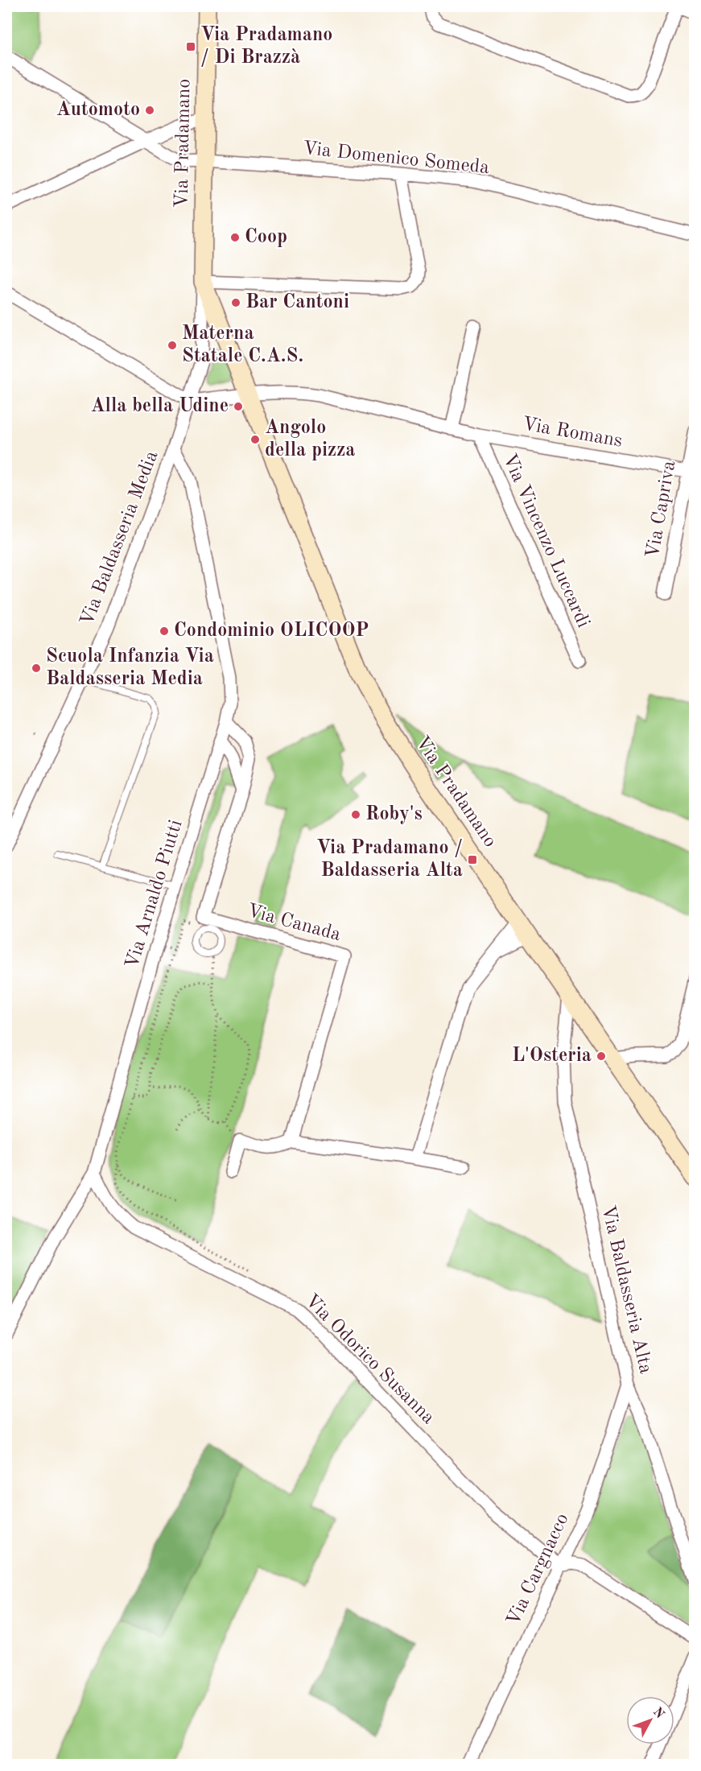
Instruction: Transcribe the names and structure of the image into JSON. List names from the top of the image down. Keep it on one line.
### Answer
{"streets":{"street":["Via Pradamano","Via Domenico Someda","Via Romans","Via Capriva","Via Baldasseria Media","Via Vincenzo Luccardi","Via Arnaldo Piutti","Via Canada","Via Baldasseria Alta","Via Odorico Susanna","Via Cargnacco"]},"crossings":[["Via Pradamano","Via Domenico Someda"],["Via Pradamano","Via Romans"],["Via Pradamano","Via Baldasseria Media"],["Via Pradamano","Via Baldasseria Alta"],["Via Romans","Via Capriva"],["Via Romans","Via Baldasseria Media"],["Via Romans","Via Vincenzo Luccardi"],["Via Baldasseria Media","Via Arnaldo Piutti"],["Via Arnaldo Piutti","Via Odorico Susanna"],["Via Baldasseria Alta","Via Cargnacco"],["Via Odorico Susanna","Via Cargnacco"]],"places":{"transit":["Via Pradamano / Di Brazzà","Via Pradamano / Baldasseria Alta"],"other":["Automoto","Coop","Bar Cantoni","Materna Statale C.A.S.","Alla bella Udine","Angolo della pizza","Condominio OLICOOP","Scuola Infanzia Via Baldasseria Media","Roby's","L'Osteria"]},"north":"top right"}
